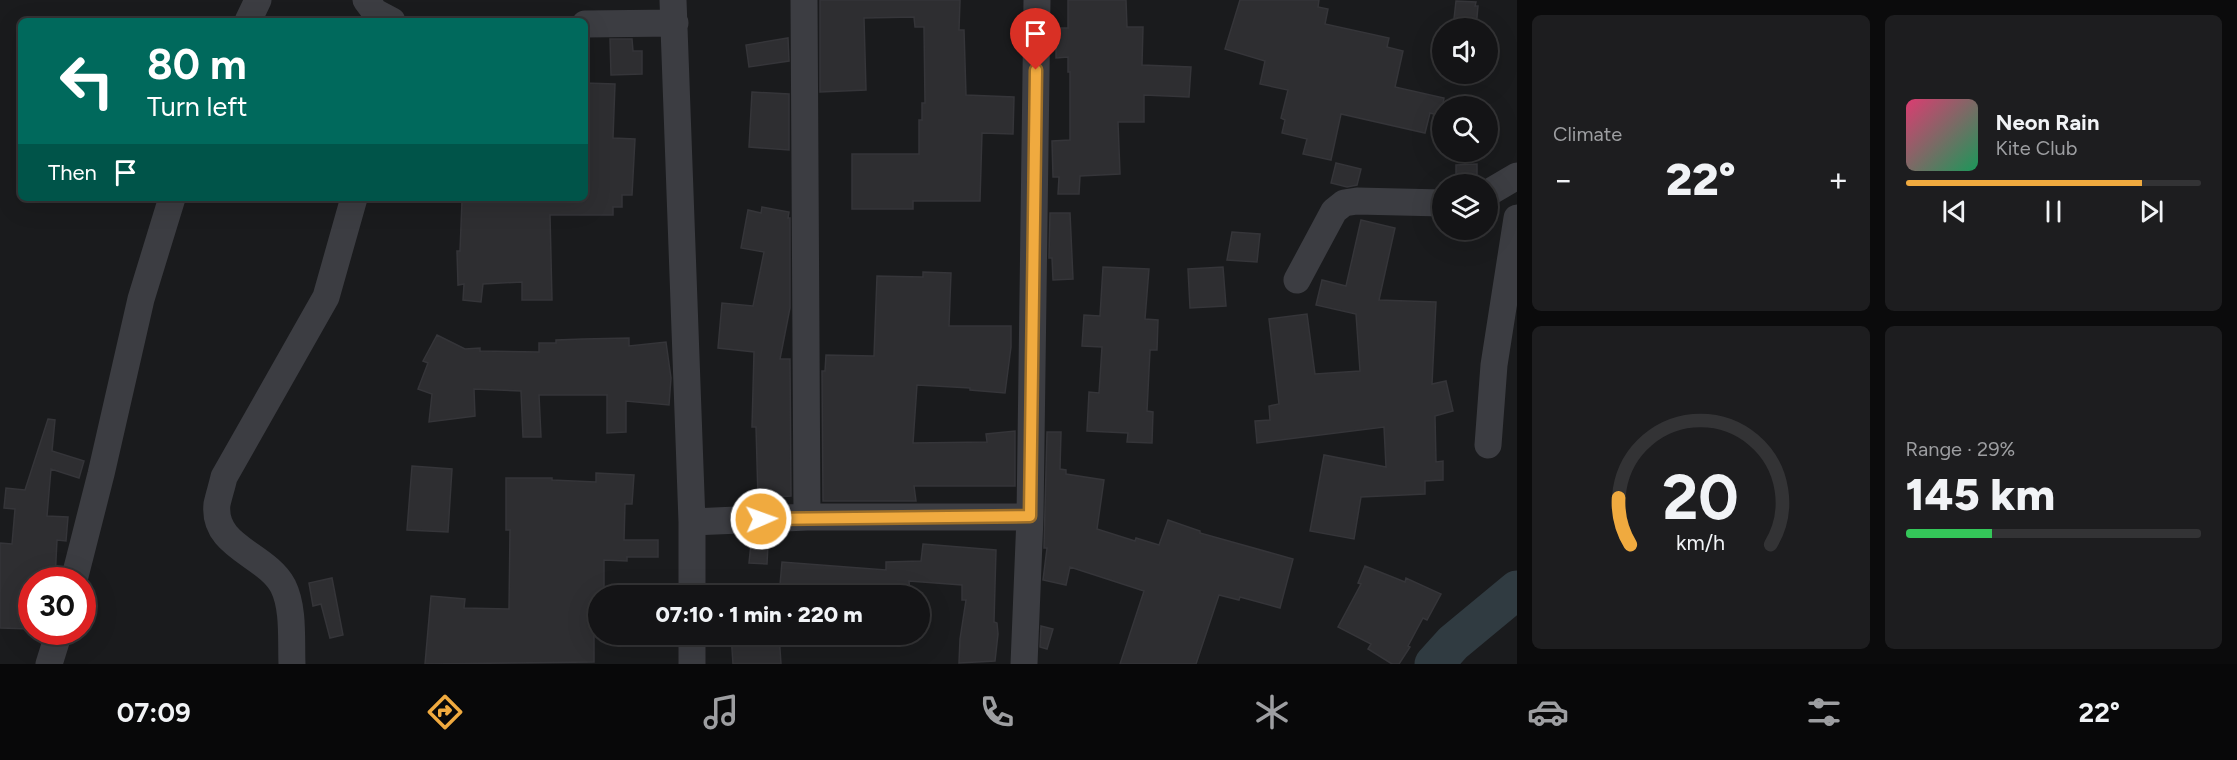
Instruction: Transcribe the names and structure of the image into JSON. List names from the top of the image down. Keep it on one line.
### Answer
{"page":{"tile":["Climate",["Range · 29%","145 km"]],"turn":["80 m","Turn left"],"song":["Neon Rain","Kite Club"],"then":"Then","heat":["−","22°","+"],"limit":"30","trip":"07:10 · 1 min · 220 m","tabs":["07:09","22°"],"gauge":["20","km/h"]}}
